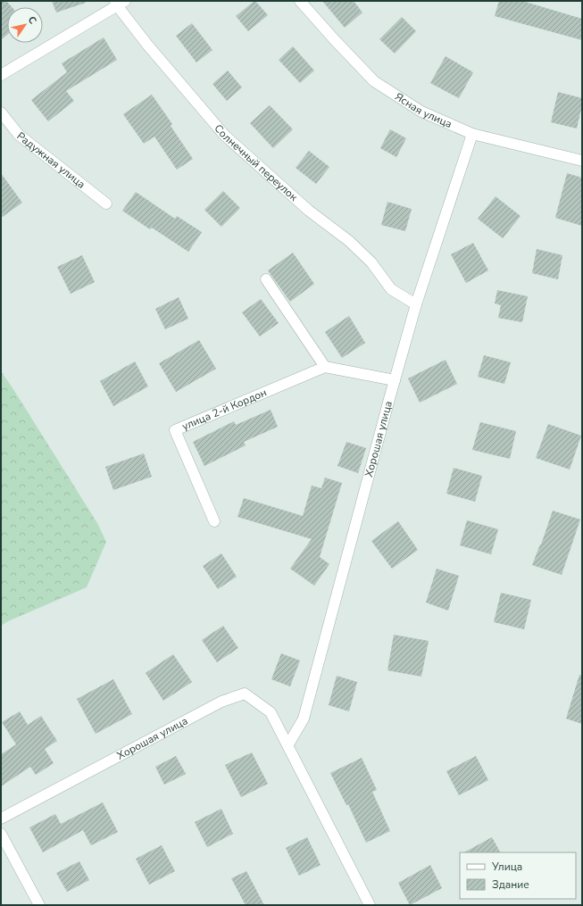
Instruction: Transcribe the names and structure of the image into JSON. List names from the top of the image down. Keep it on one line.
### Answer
{"streets":{"street":["Ясная улица","Радужная улица","Солнечный переулок","улица 2-й Кордон","Хорошая улица"]},"crossings":[["Ясная улица","Хорошая улица"],["Солнечный переулок","Хорошая улица"]],"legend":["Улица","Здание"],"north":"top right"}
